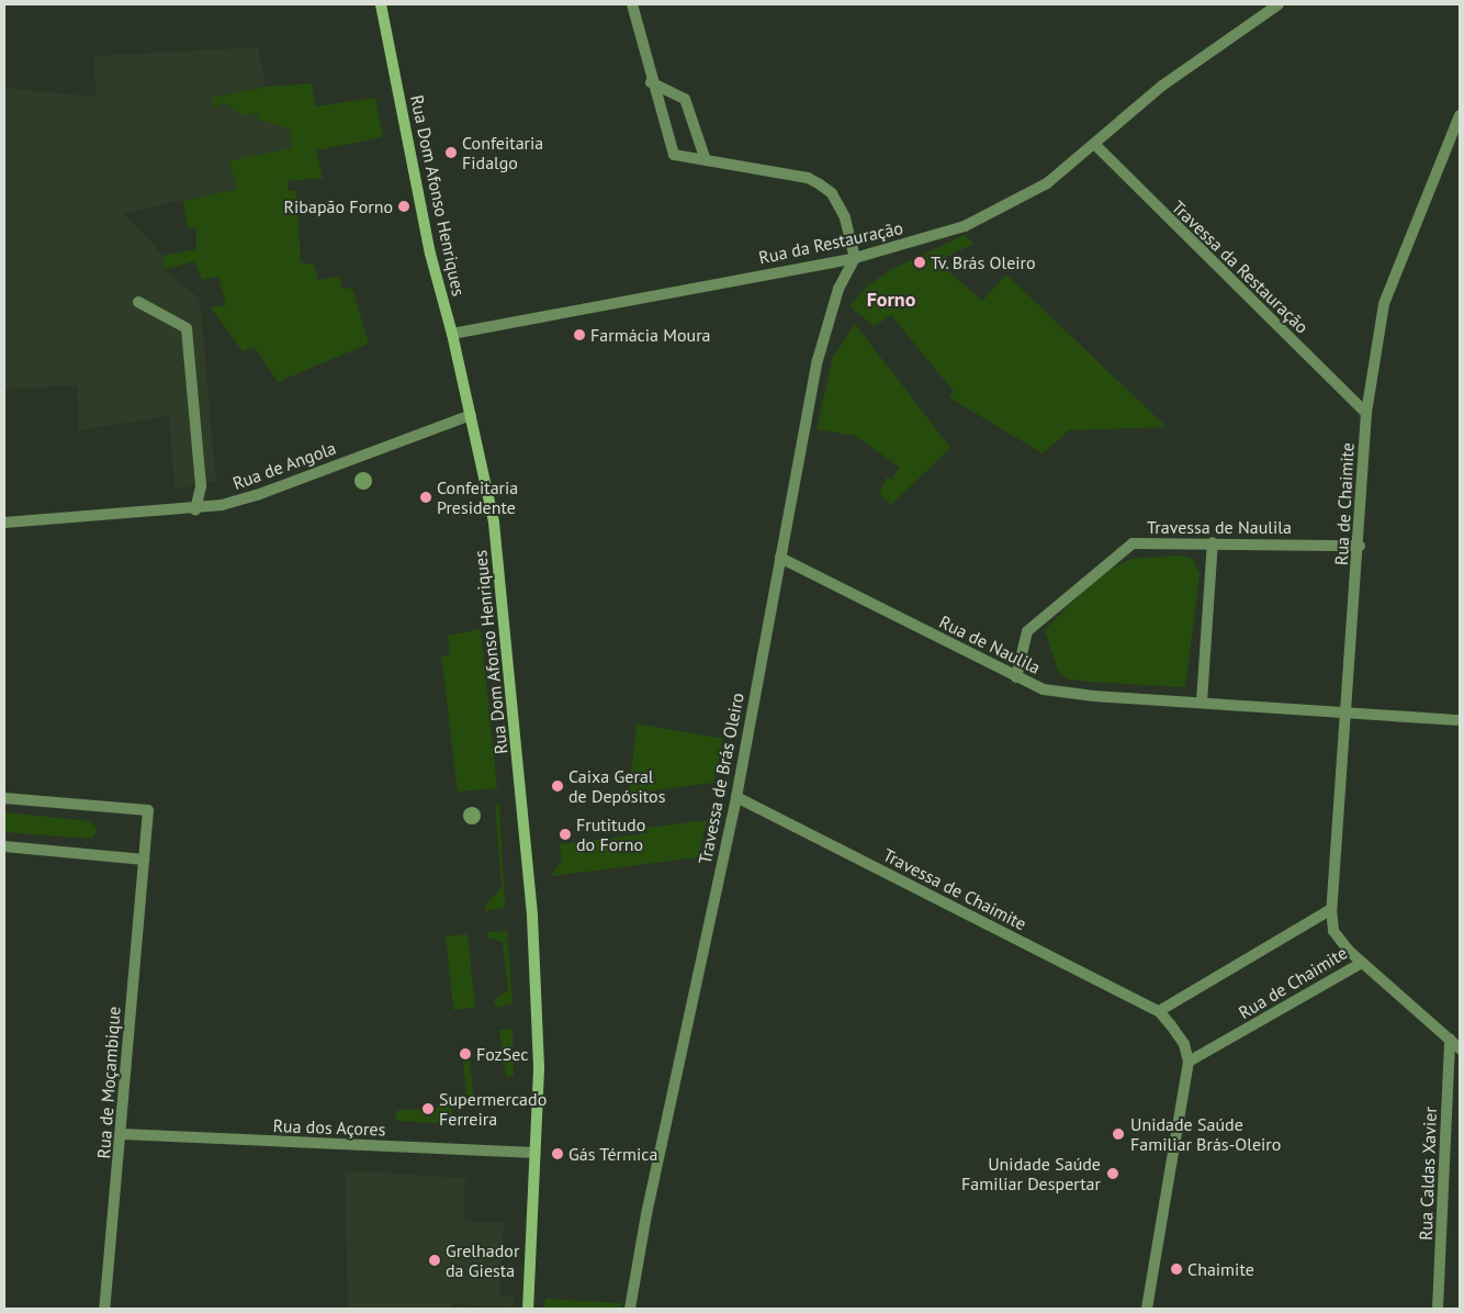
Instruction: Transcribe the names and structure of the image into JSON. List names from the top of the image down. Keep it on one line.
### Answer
{"streets":{"main road":["Rua Dom Afonso Henriques"],"street":["Rua da Restauração","Travessa da Restauração","Rua de Angola","Rua de Chaimite","Travessa de Naulila","Rua de Naulila","Travessa de Brás Oleiro","Travessa de Chaimite","Rua de Moçambique","Rua dos Açores","Rua Caldas Xavier"]},"crossings":[["Rua Dom Afonso Henriques","Rua da Restauração"],["Rua Dom Afonso Henriques","Rua de Angola"],["Rua Dom Afonso Henriques","Rua dos Açores"],["Rua da Restauração","Travessa da Restauração"],["Rua da Restauração","Travessa de Brás Oleiro"],["Travessa da Restauração","Rua de Chaimite"],["Rua de Chaimite","Travessa de Naulila"],["Rua de Chaimite","Rua de Naulila"],["Travessa de Naulila","Rua de Naulila"],["Rua de Naulila","Travessa de Brás Oleiro"],["Travessa de Brás Oleiro","Travessa de Chaimite"],["Rua de Moçambique","Rua dos Açores"]],"districts":["Forno"],"places":["Confeitaria Fidalgo","Ribapão Forno","Tv. Brás Oleiro","Farmácia Moura","Confeitaria Presidente","Caixa Geral de Depósitos","Frutitudo do Forno","FozSec","Supermercado Ferreira","Unidade Saúde Familiar Brás-Oleiro","Gás Térmica","Unidade Saúde Familiar Despertar","Grelhador da Giesta","Chaimite"]}
